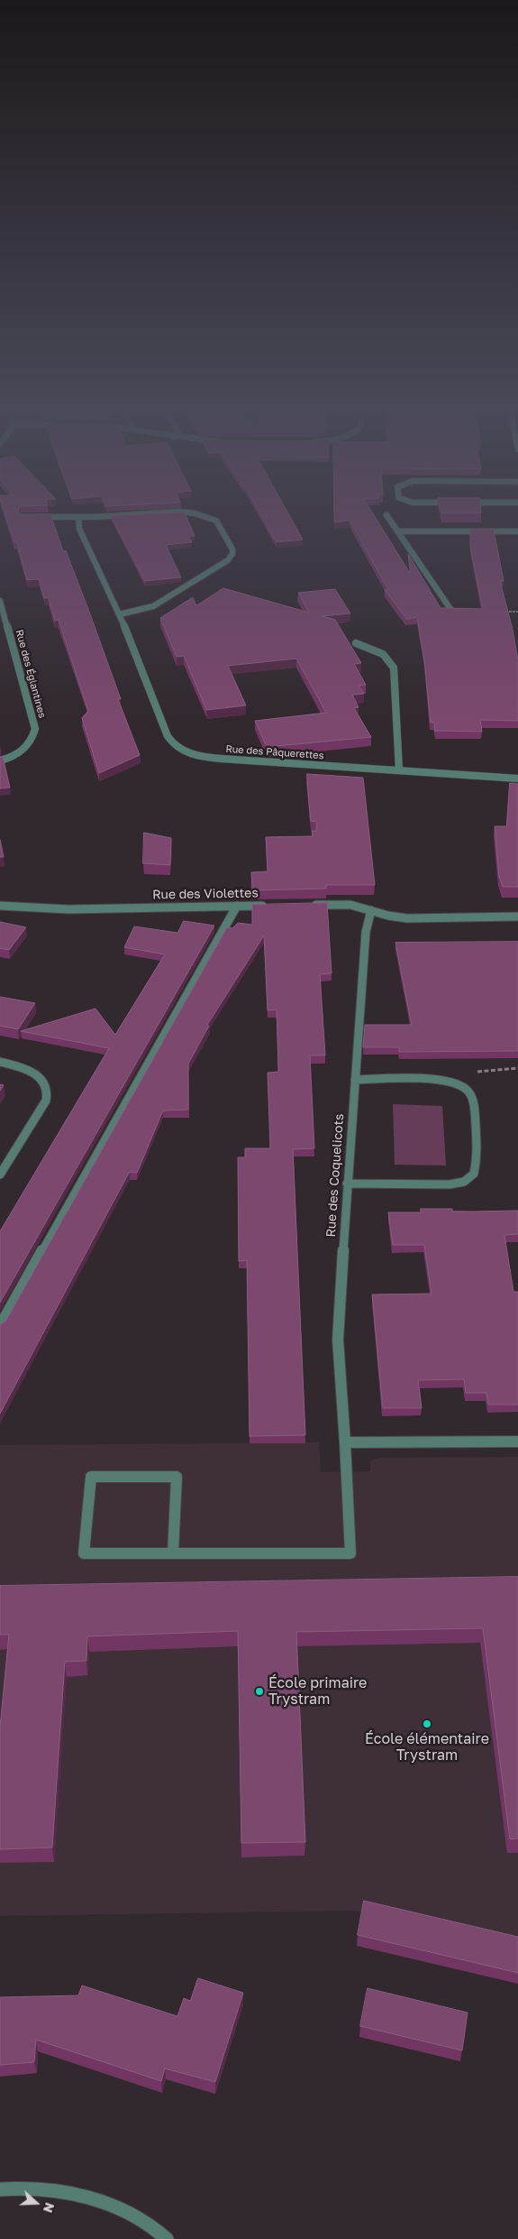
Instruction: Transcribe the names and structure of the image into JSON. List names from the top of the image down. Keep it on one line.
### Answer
{"streets":{"street":["Rue des Églantines","Rue des Pâquerettes","Rue des Violettes","Rue des Coquelicots"]},"places":["École primaire Trystram","École élémentaire Trystram"],"north":"right"}
